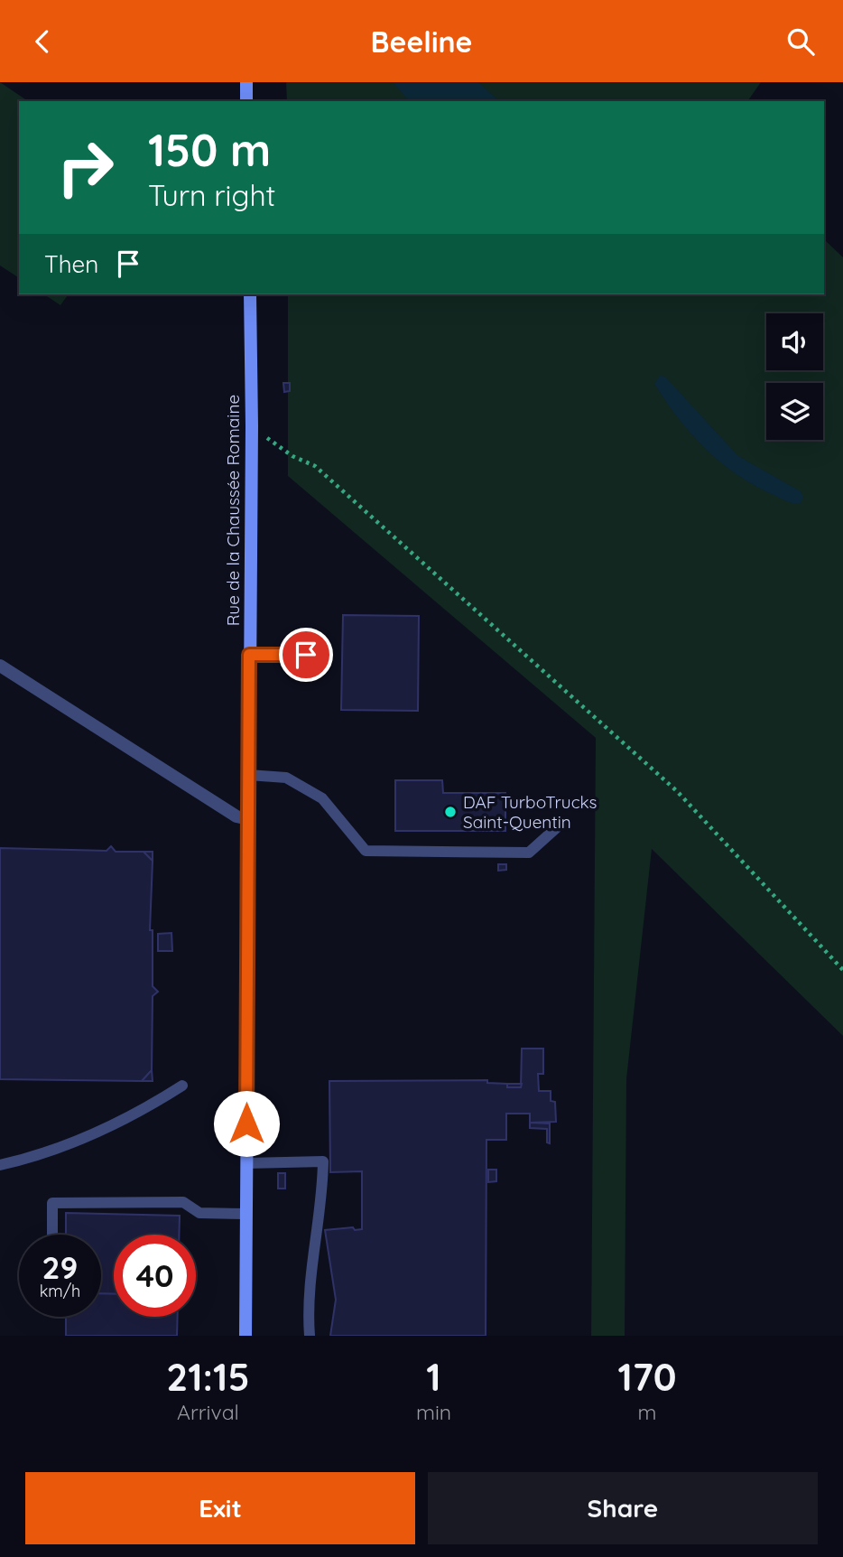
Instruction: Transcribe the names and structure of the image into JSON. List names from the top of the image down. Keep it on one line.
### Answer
{"streets":{"street":["Rue de la Chaussée Romaine"]},"places":["DAF TurboTrucks Saint-Quentin"],"page":{"header":"Beeline","turn":["150 m","Turn right"],"then":"Then","speed":"29 km/h","limit":"40","eta":["21:15","Arrival","1","min","170","m"],"buttons":["Exit","Share"]}}
